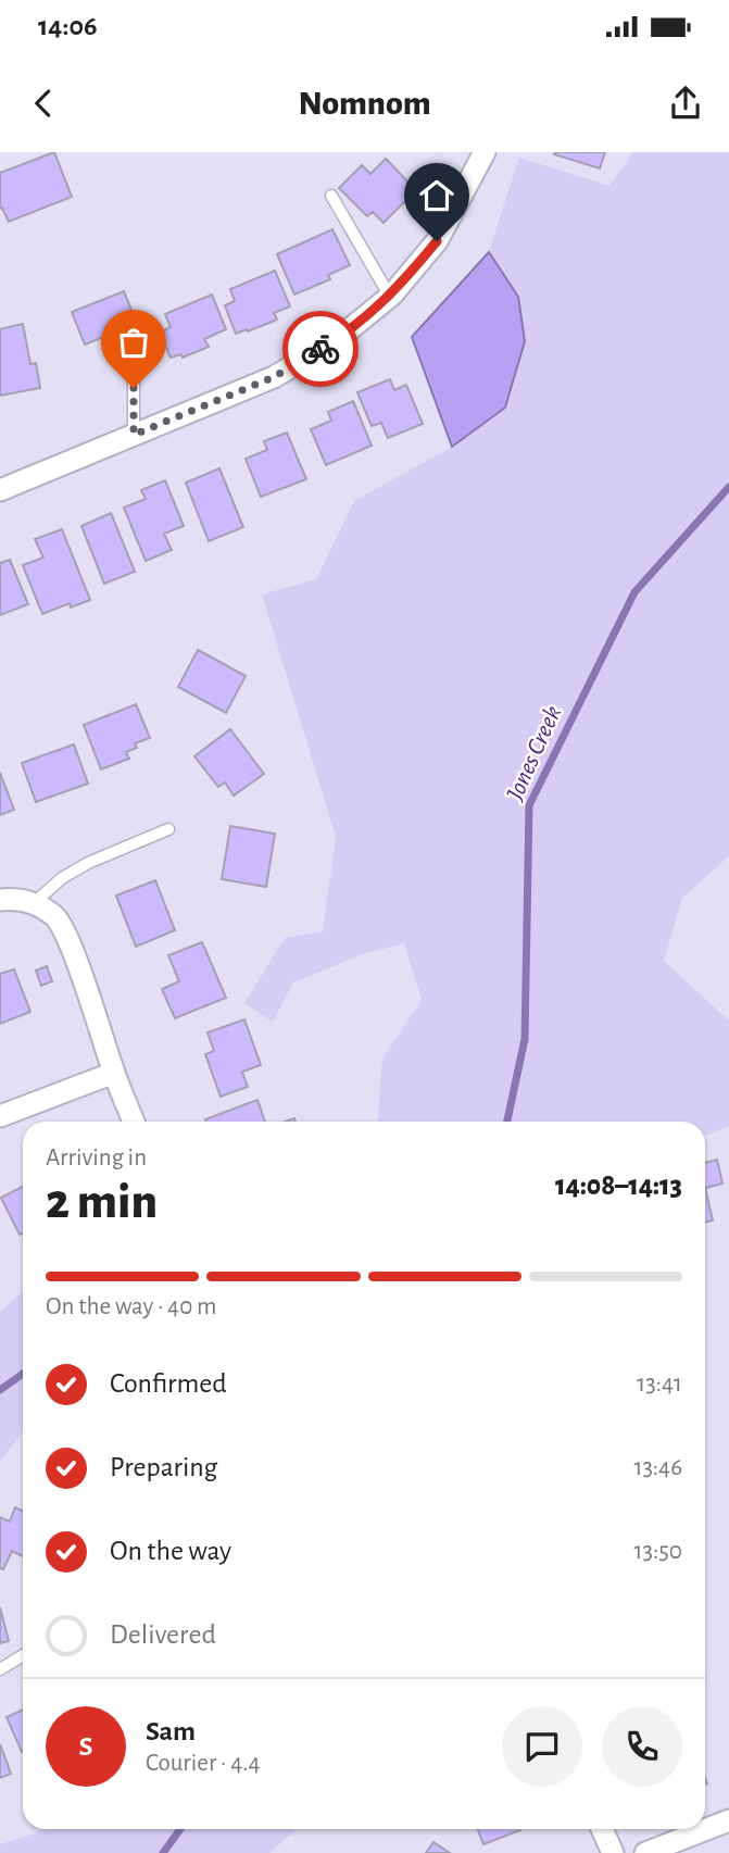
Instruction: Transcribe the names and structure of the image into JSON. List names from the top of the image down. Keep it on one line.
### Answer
{"water":["Jones Creek"],"page":{"status":"14:06","header":"Nomnom","heading":["2 min","Arriving in","14:08–14:13"],"panel":["Sam","Courier · 4.4"],"bar":"On the way · 40 m","list":[["Confirmed","13:41"],["Preparing","13:46"],["On the way","13:50"],"Delivered"],"round":"S"}}
